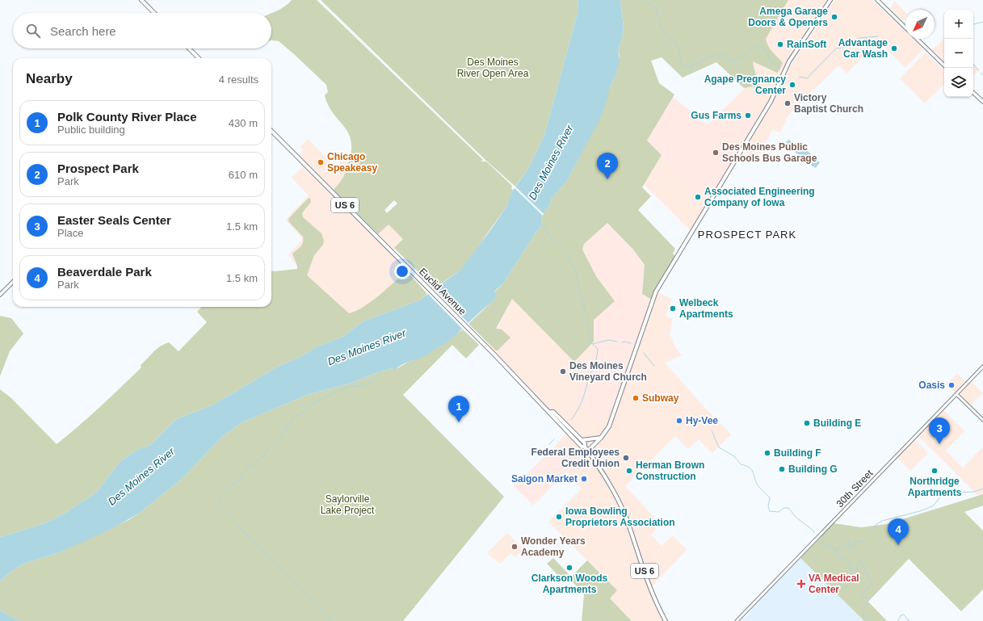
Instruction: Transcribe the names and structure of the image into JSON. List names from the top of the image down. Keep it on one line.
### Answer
{"streets":{"main road":["US 6","Euclid Avenue"],"street":["30th Street"]},"crossings":[["US 6","Euclid Avenue"]],"districts":["PROSPECT PARK"],"water":["Des Moines River"],"parks":["Des Moines River Open Area","Saylorville Lake Project"],"places":{"other":["Amega Garage Doors & Openers","RainSoft","Advantage Car Wash","Agape Pregnancy Center","Victory Baptist Church","Gus Farms","Des Moines Public Schools Bus Garage","Chicago Speakeasy","Associated Engineering Company of Iowa","Welbeck Apartments","Des Moines Vineyard Church","Oasis","Subway","Hy-Vee","Building E","Building F","Federal Employees Credit Union","Building G","Herman Brown Construction","Northridge Apartments","Saigon Market","Iowa Bowling Proprietors Association","Wonder Years Academy","Clarkson Woods Apartments"],"health":["VA Medical Center"]},"north":"bottom left","page":{"map_buttons":["+","−"],"search":"Search here","heading":["Nearby","4 results"],"list":[{"mark":"1","name":"Polk County River Place","note":"Public building","value":"430 m"},{"mark":"2","name":"Prospect Park","note":"Park","value":"610 m"},{"mark":"3","name":"Easter Seals Center","note":"Place","value":"1.5 km"},{"mark":"4","name":"Beaverdale Park","note":"Park","value":"1.5 km"}],"pins":["2","1","3","4"]}}
